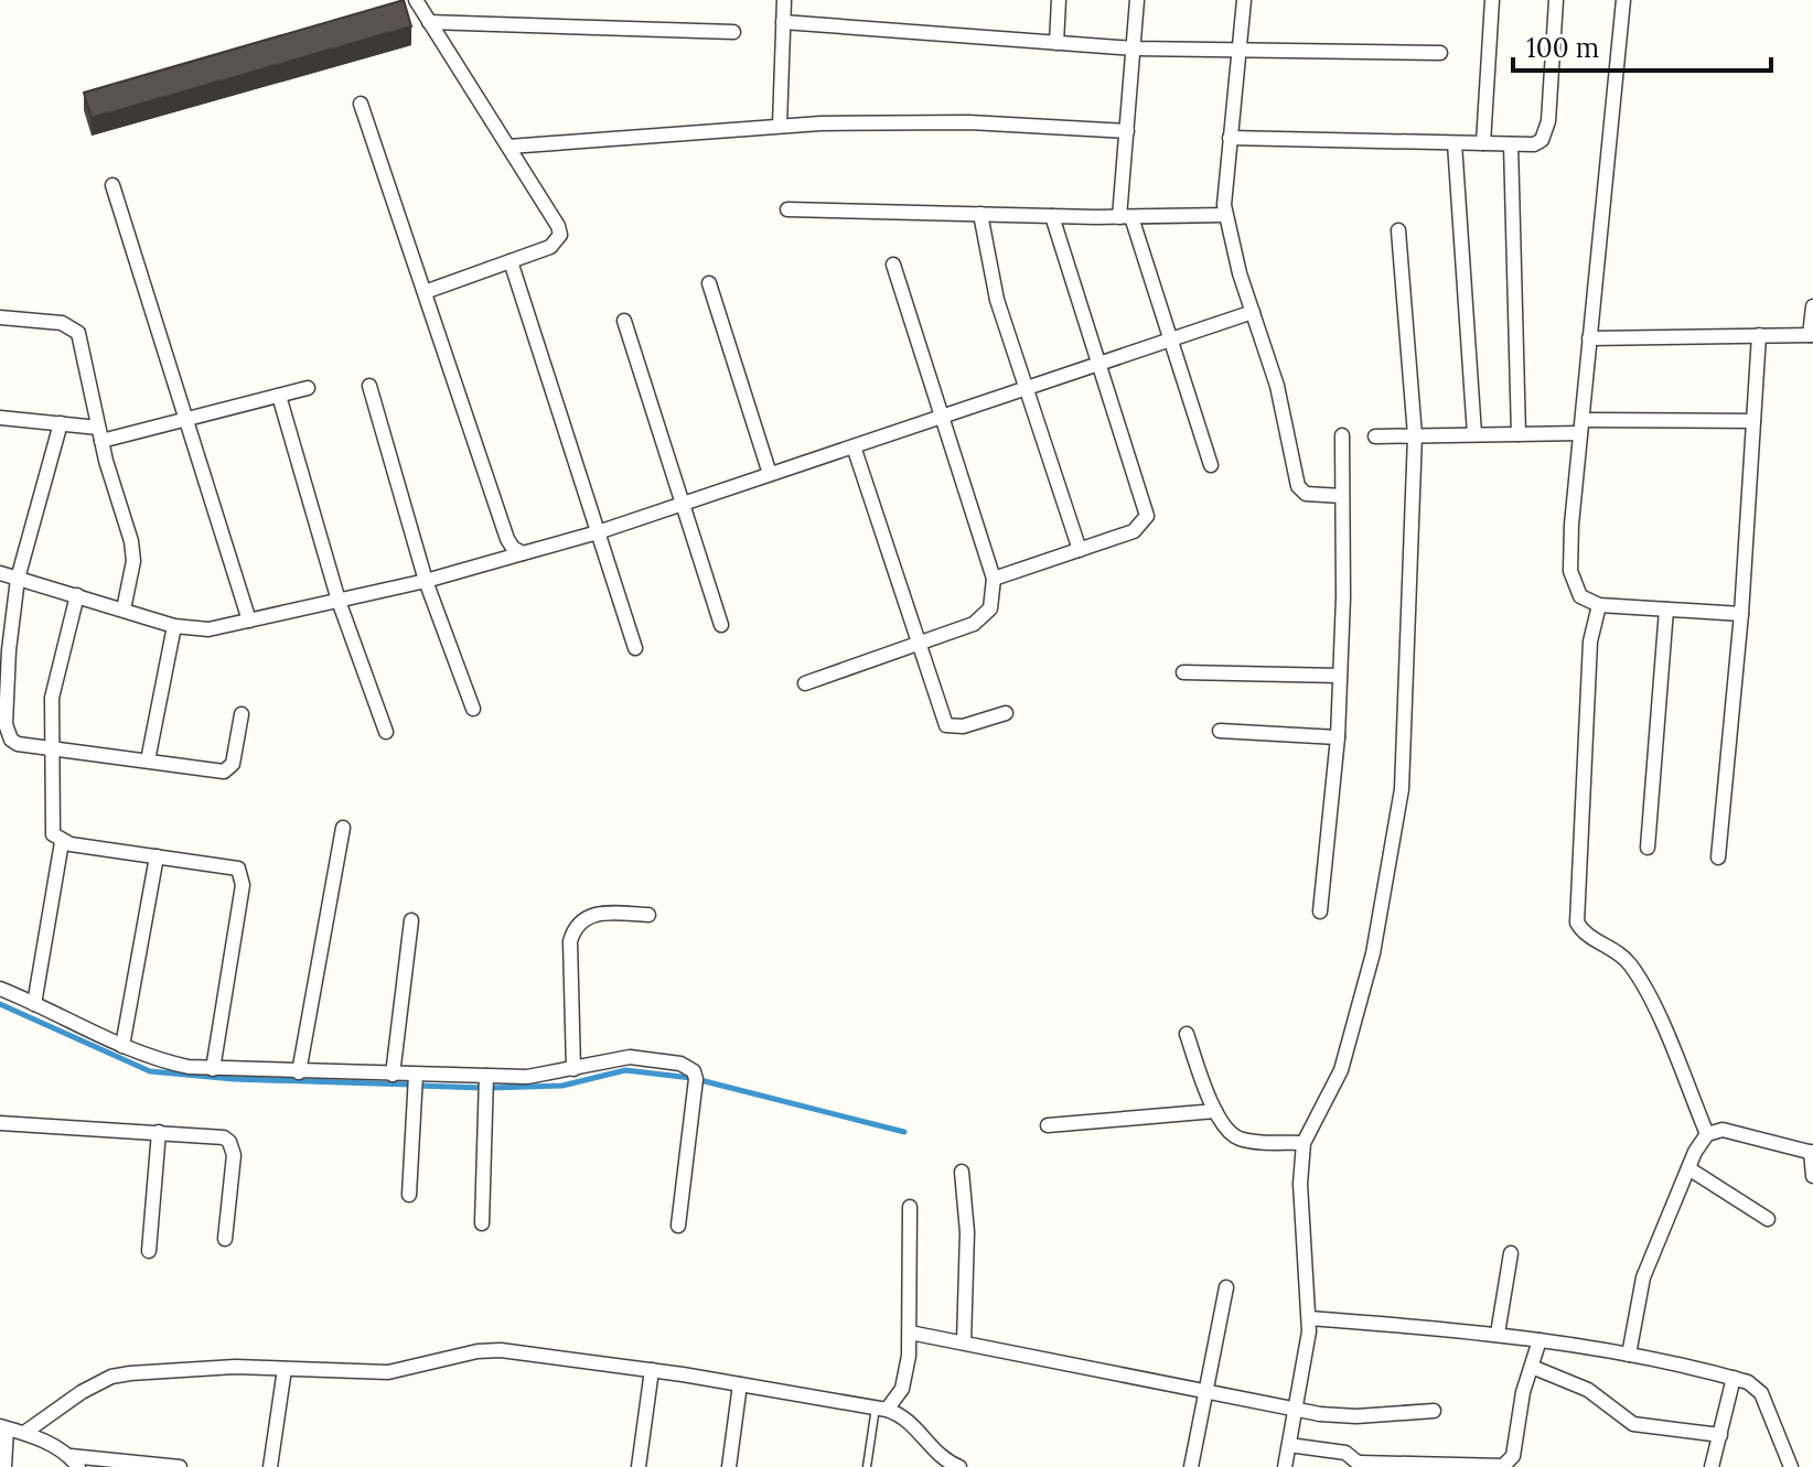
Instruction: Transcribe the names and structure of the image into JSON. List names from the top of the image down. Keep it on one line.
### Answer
{"scale_bar":"100 m"}
